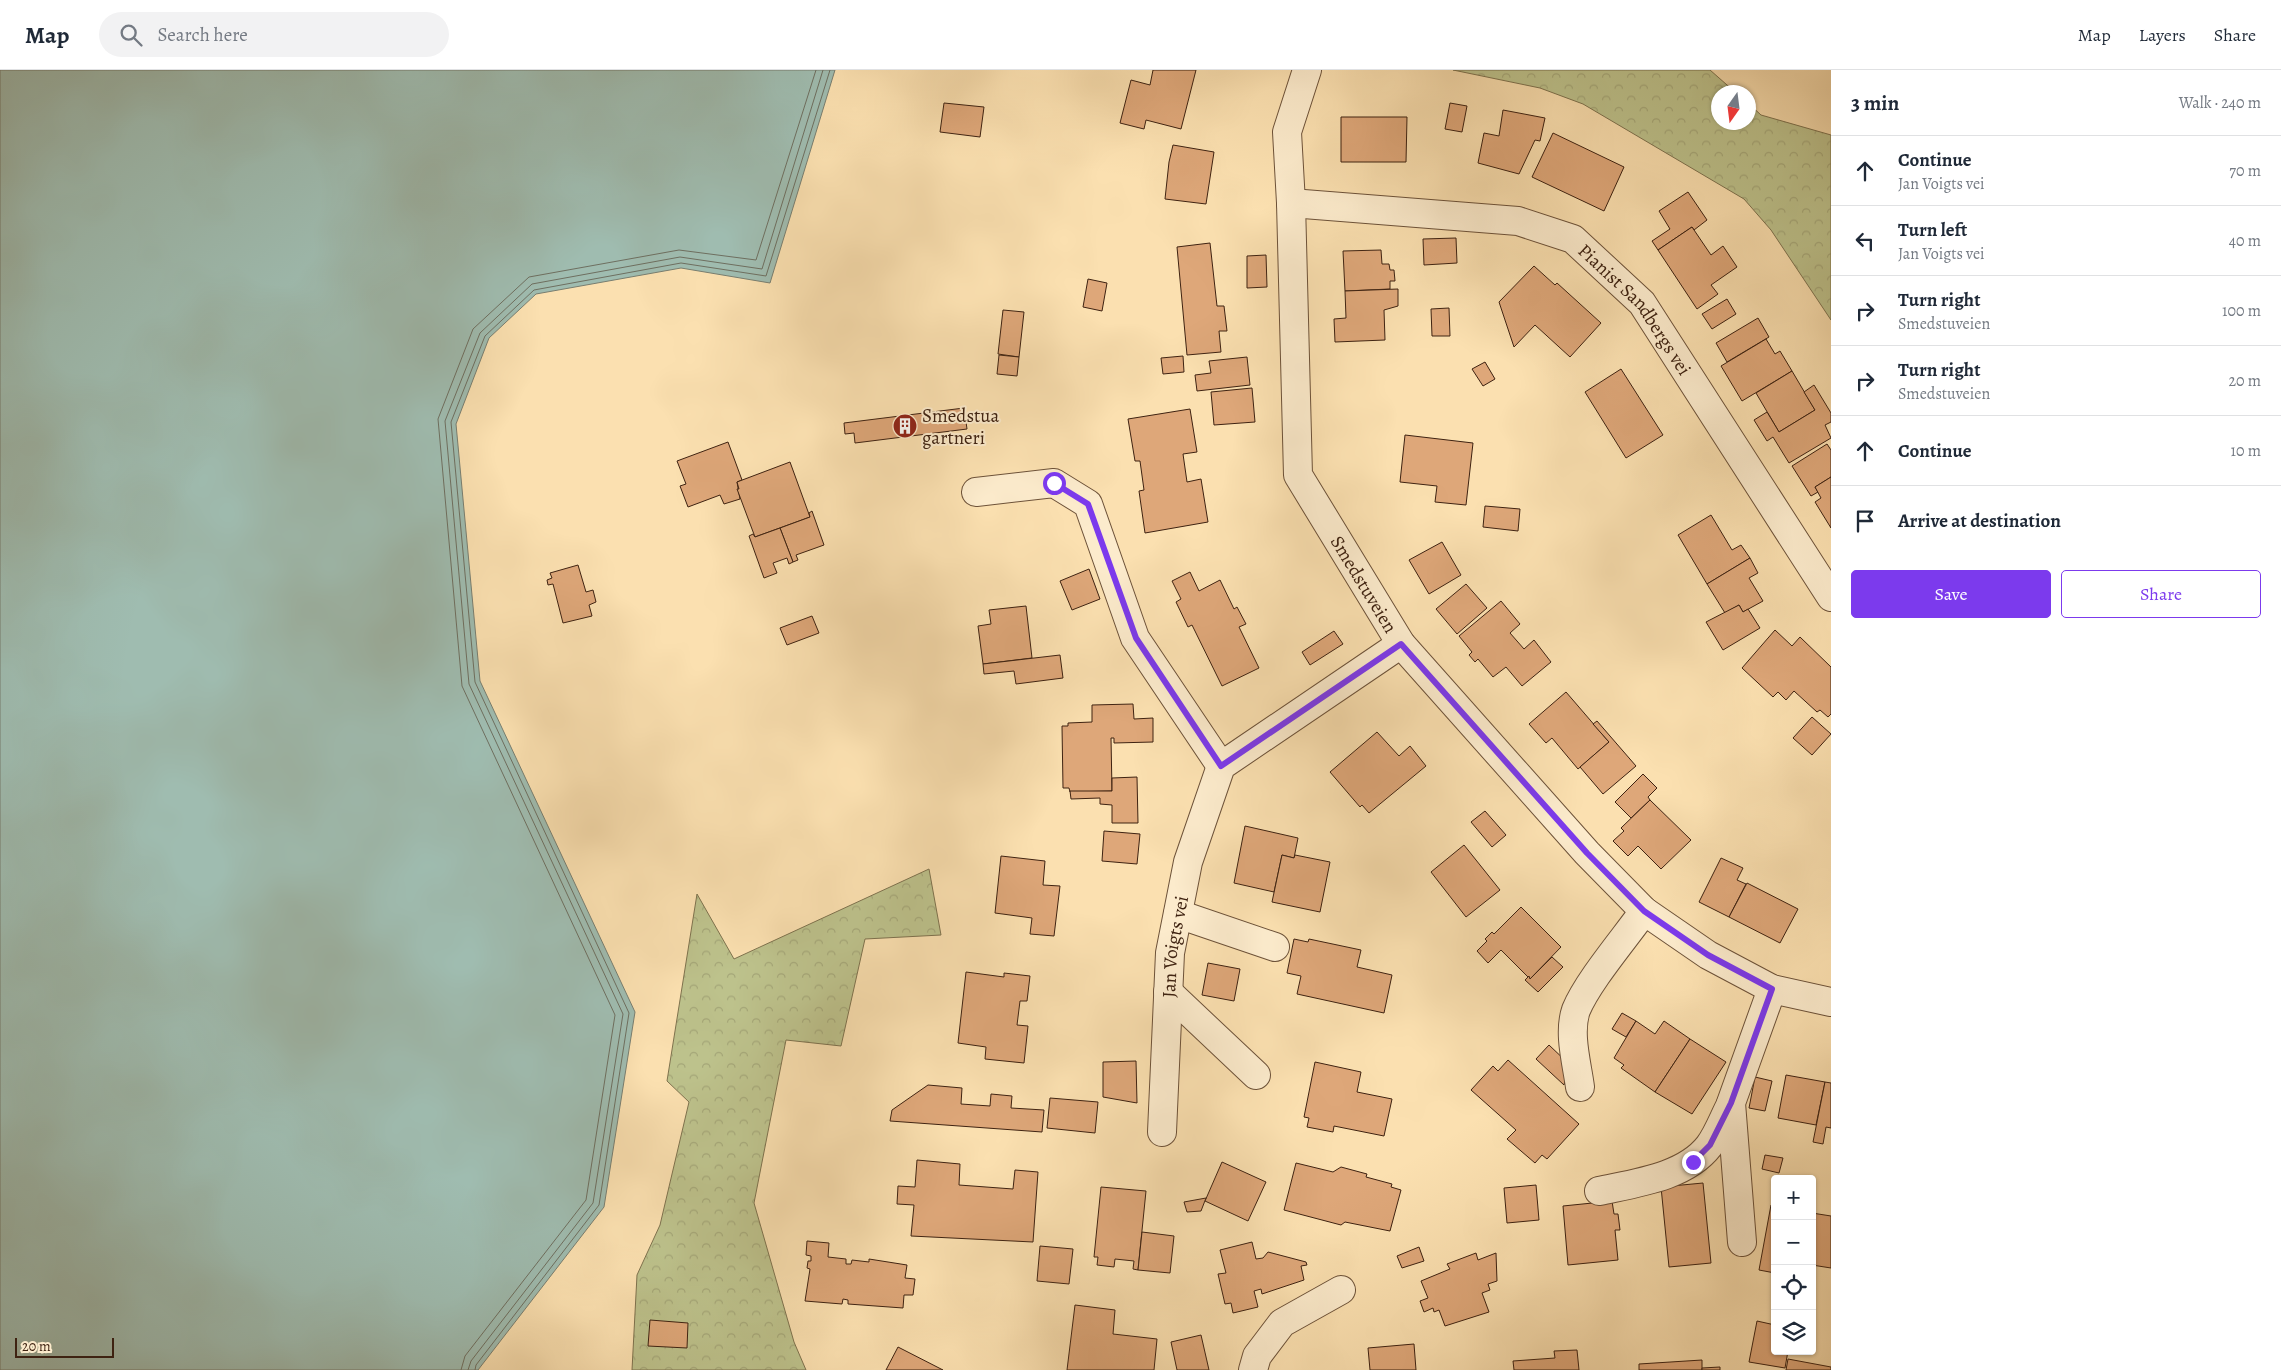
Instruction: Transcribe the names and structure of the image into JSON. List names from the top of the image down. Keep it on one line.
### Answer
{"streets":{"street":["Pianist Sandbergs vei","Smedstuveien","Jan Voigts vei"]},"crossings":[["Pianist Sandbergs vei","Smedstuveien"]],"places":{"building":["Smedstua gartneri"]},"scale_bar":"20 m","north":"bottom","page":{"header":"Map","search":"Search here","nav":["Map","Layers","Share"],"heading":["3 min","Walk · 240 m"],"list":[["Continue","Jan Voigts vei","70 m"],["Turn left","Jan Voigts vei","40 m"],["Turn right","Smedstuveien","100 m"],["Turn right","Smedstuveien","20 m"],["Continue","10 m"],"Arrive at destination"],"buttons":["Save","Share"],"map_buttons":["+","−"],"scale":"20 m"}}
